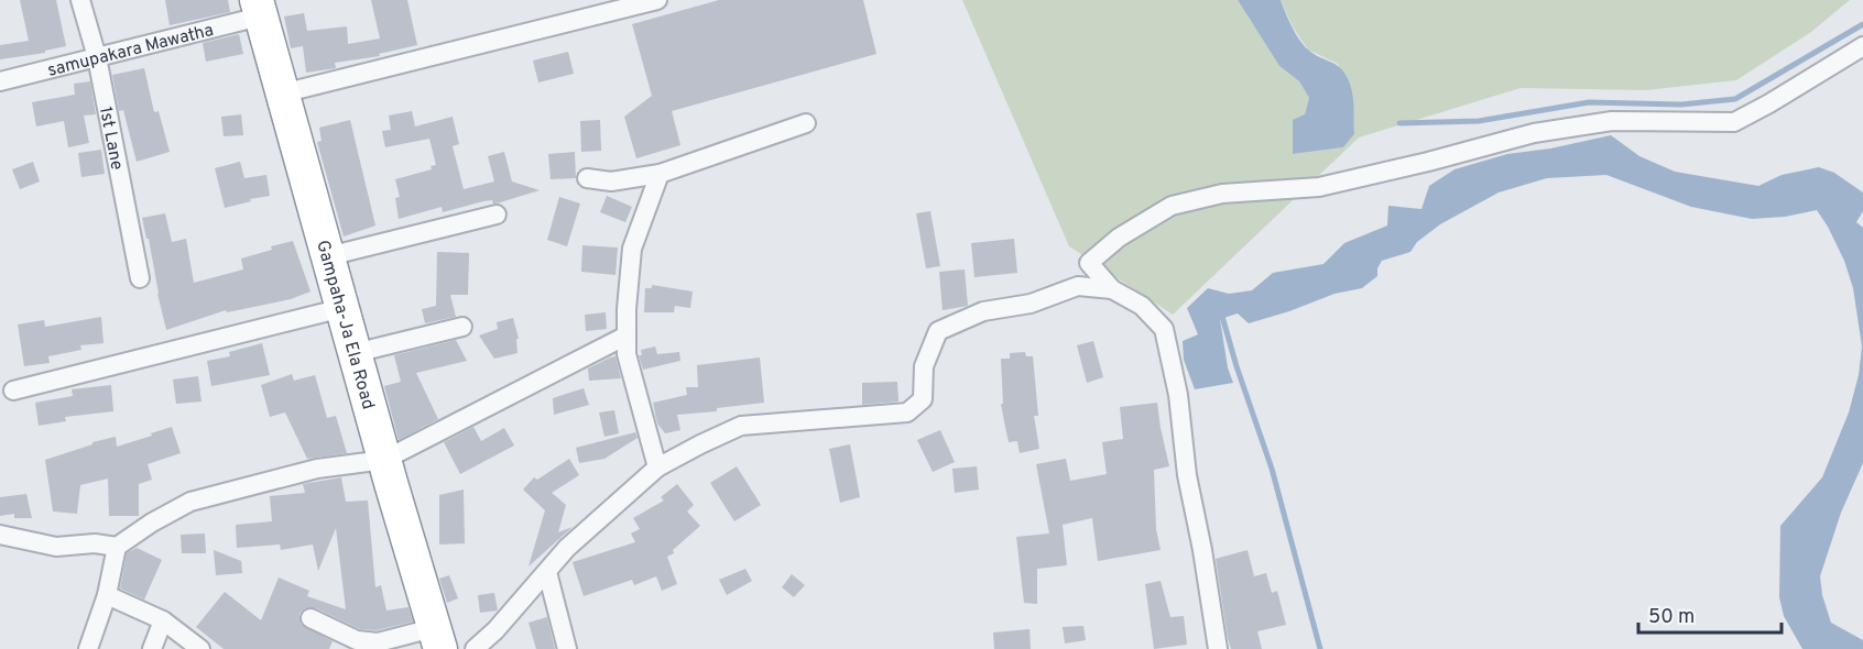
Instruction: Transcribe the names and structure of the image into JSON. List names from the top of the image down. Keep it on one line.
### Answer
{"streets":{"highway":["Gampaha-Ja Ela Road"],"street":["samupakara Mawatha","1st Lane"]},"crossings":[["samupakara Mawatha","1st Lane"],["samupakara Mawatha","Gampaha-Ja Ela Road"]],"scale_bar":"50 m"}
